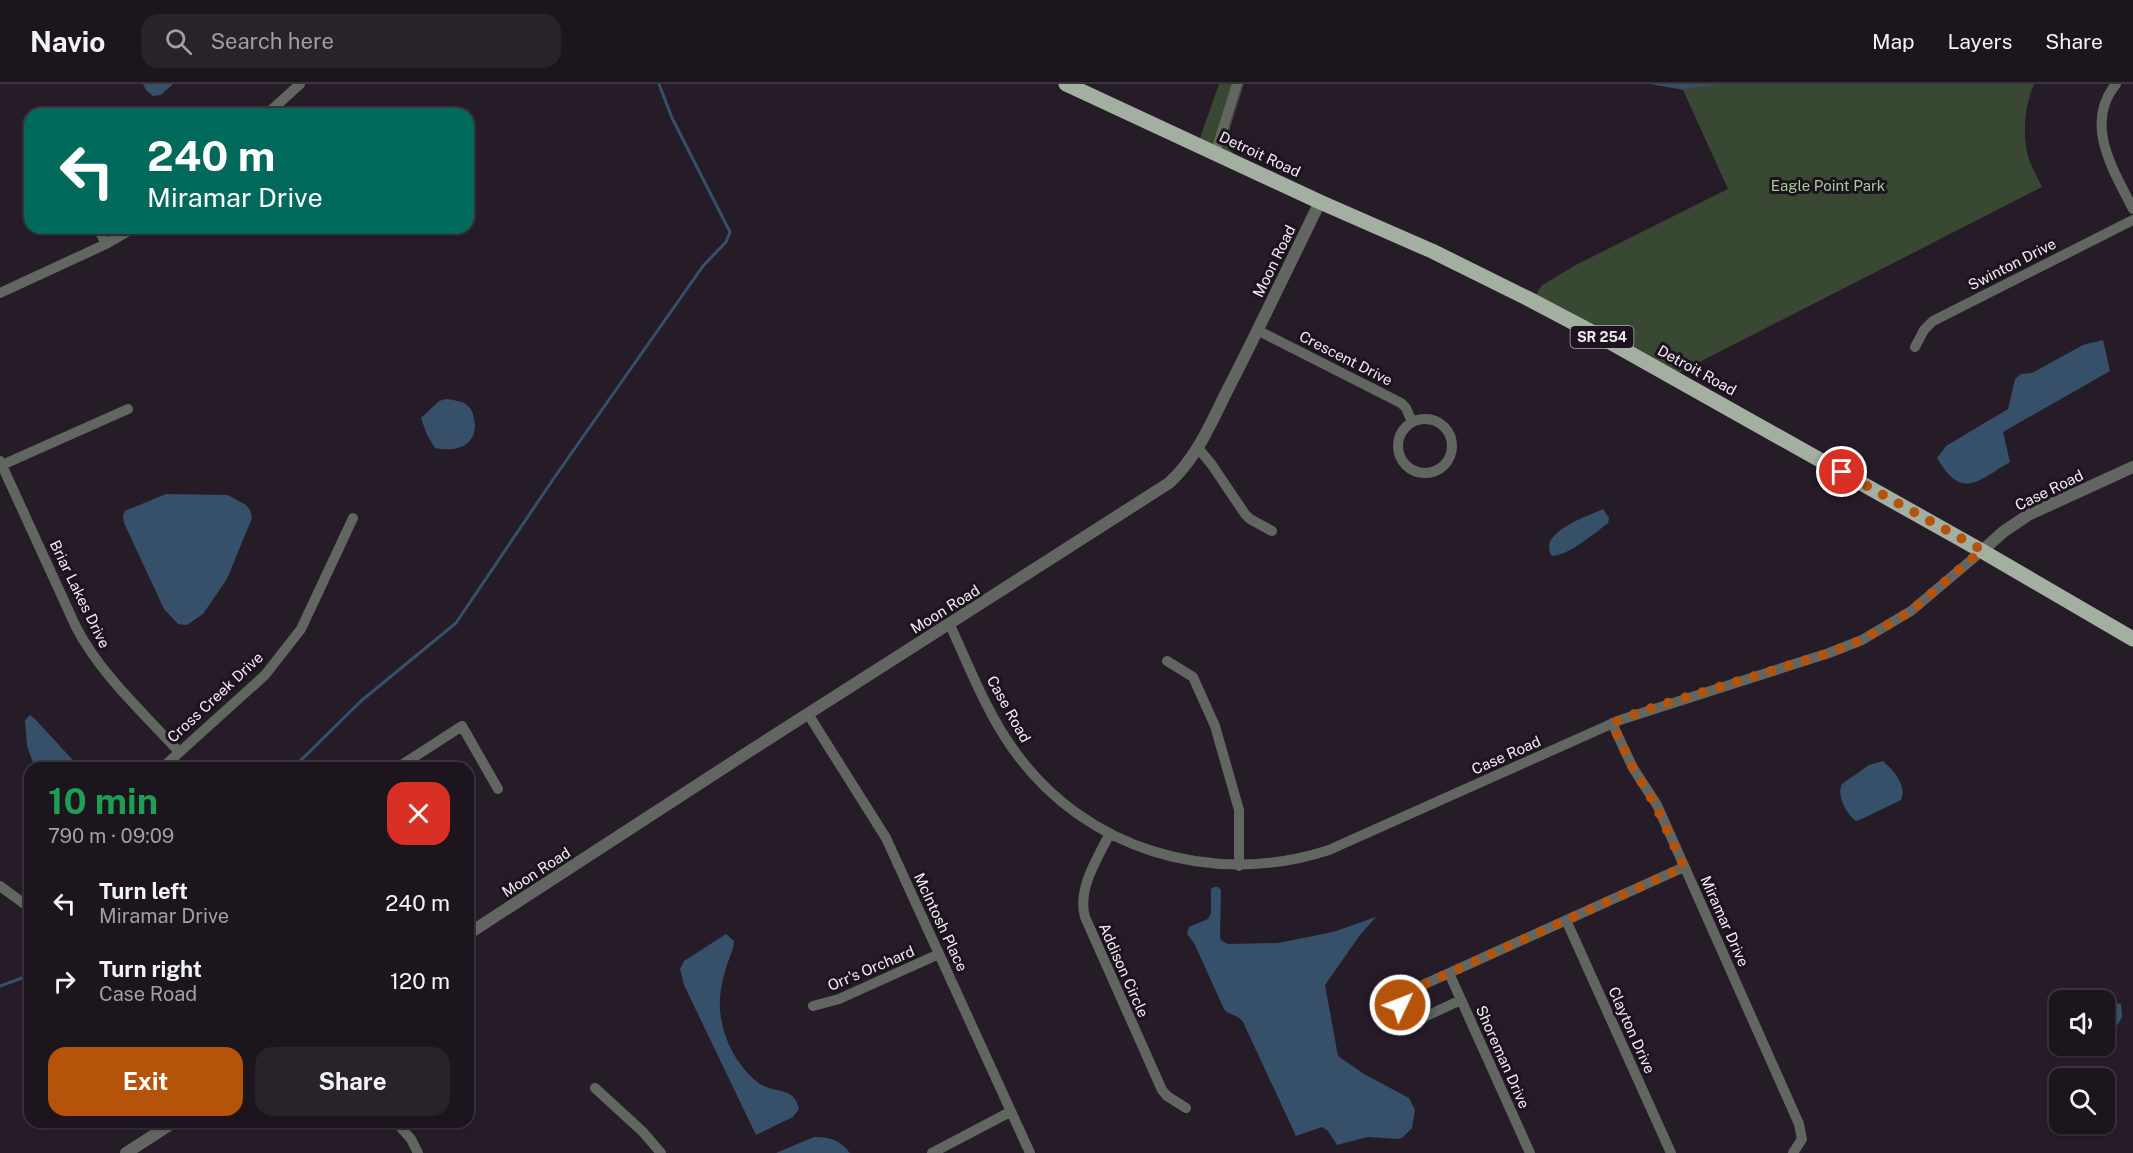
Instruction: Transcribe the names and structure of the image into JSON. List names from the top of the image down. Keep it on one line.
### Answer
{"streets":{"main road":["Detroit Road","SR 254"],"street":["Moon Road","Swinton Drive","Crescent Drive","Case Road","Briar Lakes Drive","Cross Creek Drive","Miramar Drive","McIntosh Place","Orr's Orchard","Addison Circle","Clayton Drive","Shoreman Drive"]},"crossings":[["Detroit Road","Moon Road"],["Detroit Road","Case Road"],["Moon Road","Crescent Drive"],["Moon Road","Case Road"],["Moon Road","McIntosh Place"],["Case Road","Miramar Drive"],["Case Road","Addison Circle"],["Briar Lakes Drive","Cross Creek Drive"],["McIntosh Place","Orr's Orchard"]],"parks":["Eagle Point Park"],"page":{"header":"Navio","search":"Search here","nav":["Map","Layers","Share"],"turn":["240 m","Miramar Drive"],"heading":["10 min","790 m · 09:09"],"list":[{"name":"Turn left","note":"Miramar Drive","value":"240 m"},{"name":"Turn right","note":"Case Road","value":"120 m"}],"buttons":["Exit","Share"]}}
